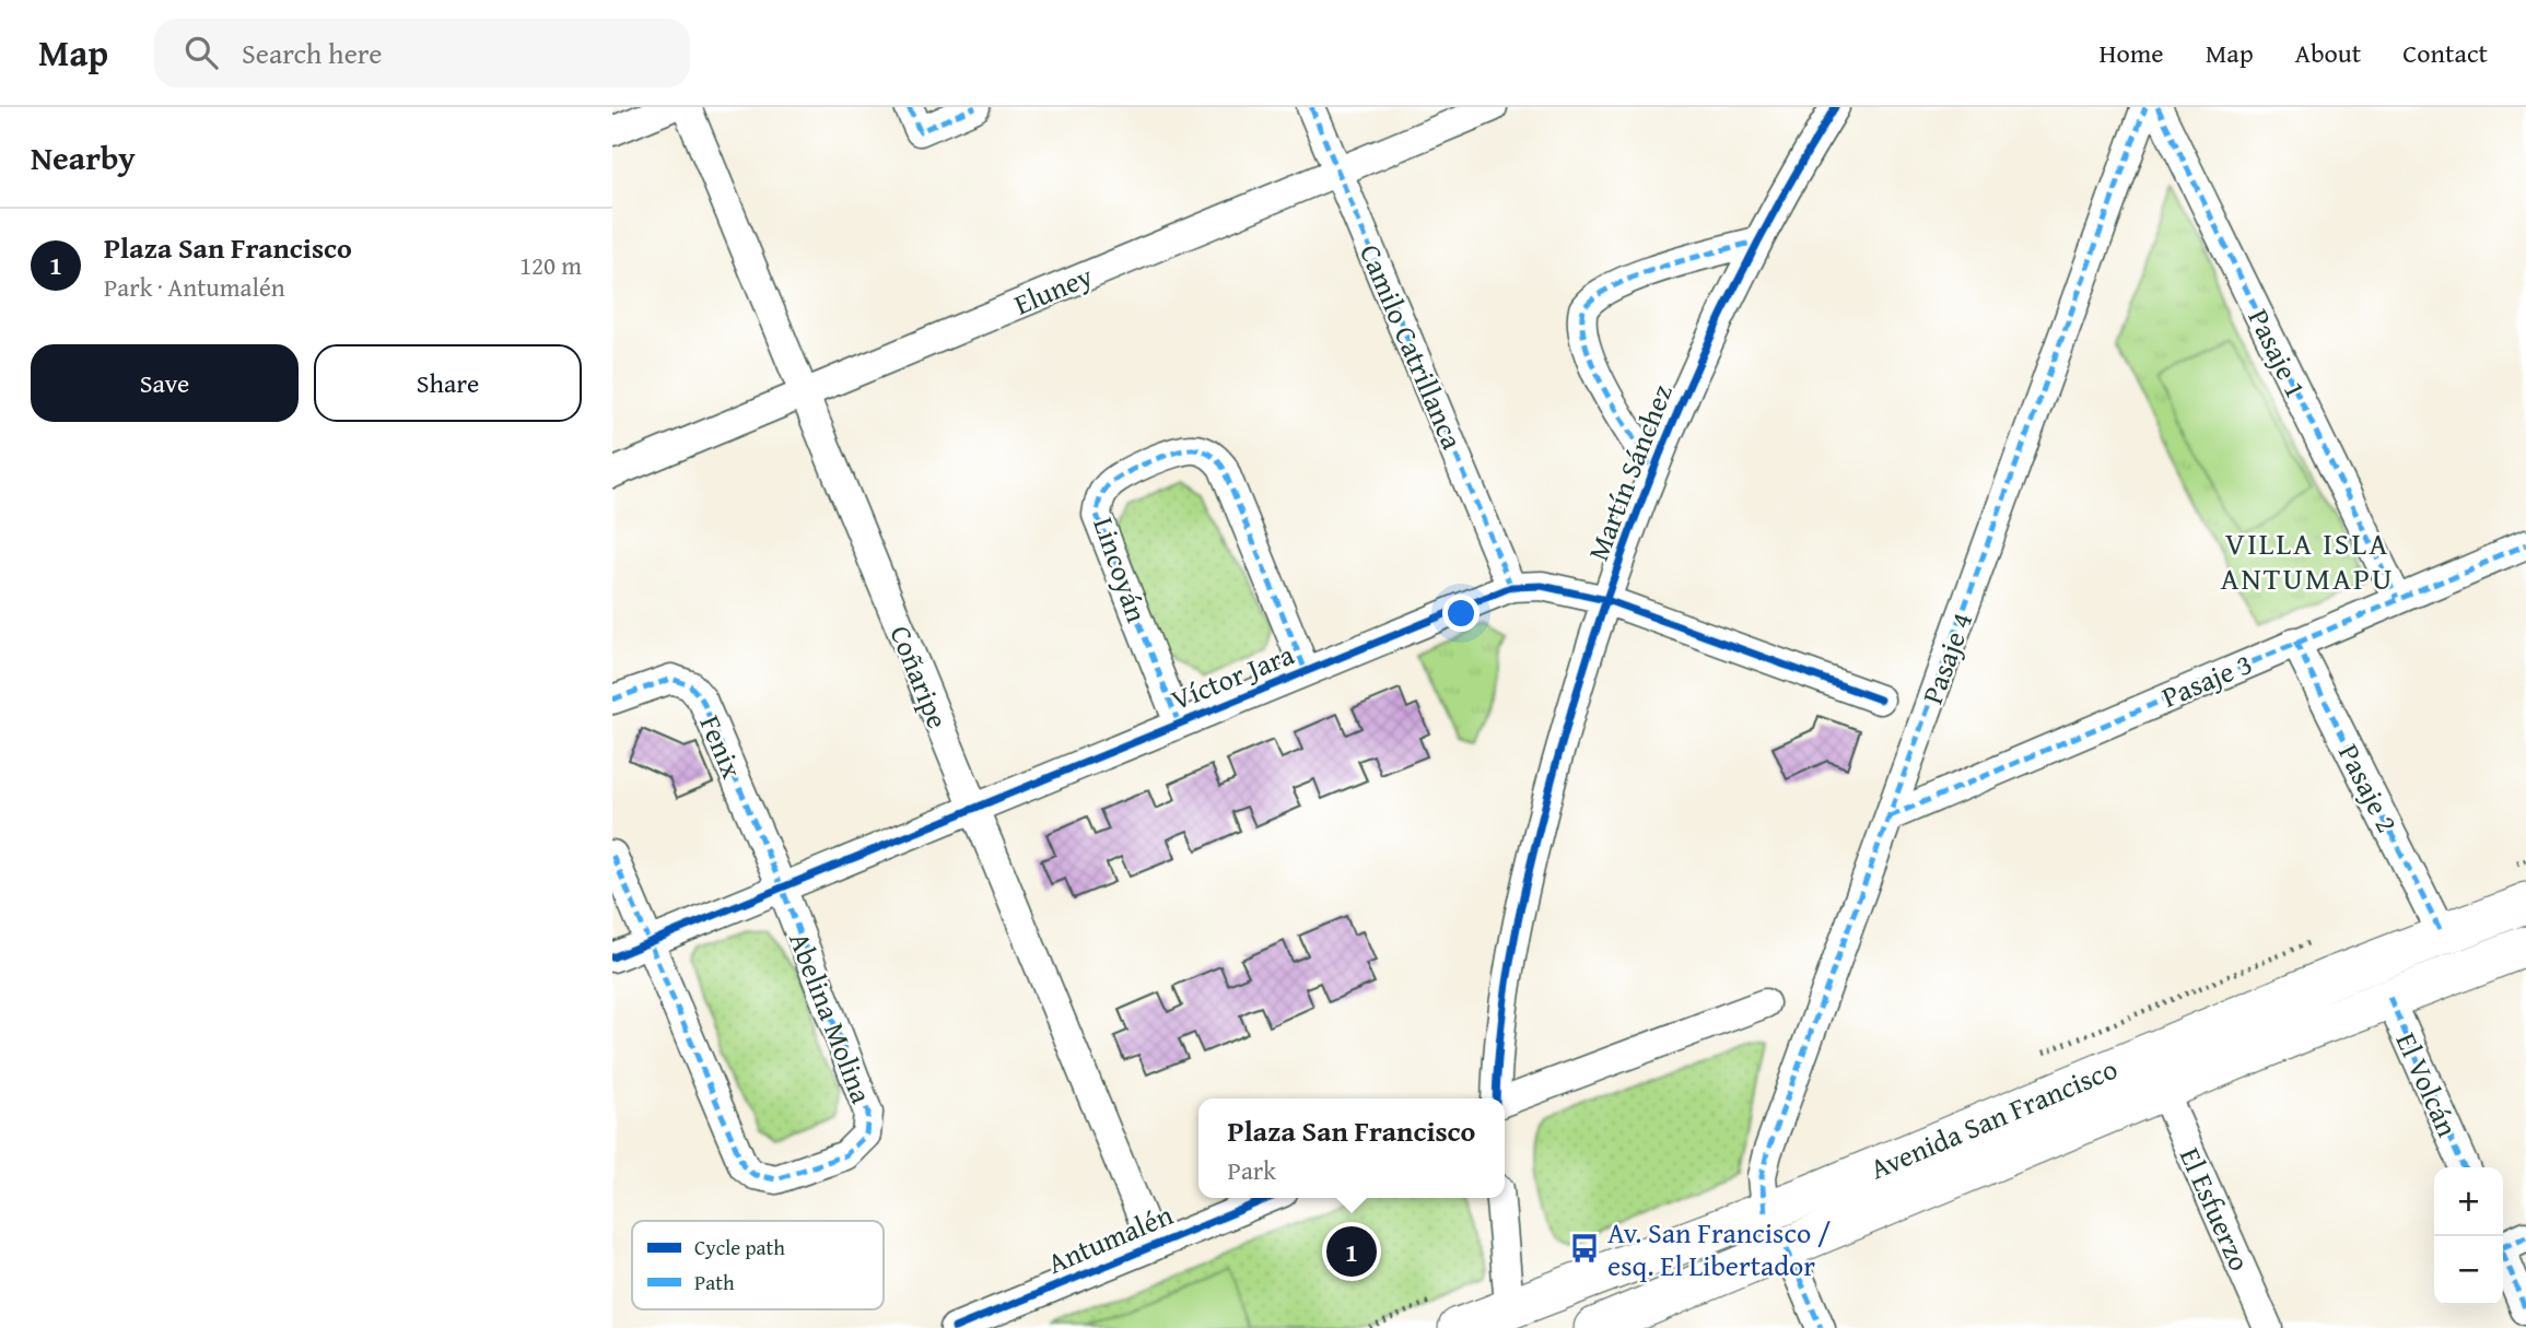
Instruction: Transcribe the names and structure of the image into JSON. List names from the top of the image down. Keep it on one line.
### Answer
{"streets":{"main road":["Avenida San Francisco"],"street":["Eluney","Camilo Catrillanca","Pasaje 1","Martín Sánchez","Lincoyán","Pasaje 4","Coñaripe","Víctor Jara","Pasaje 3","Fenix","Pasaje 2","Abelina Molina","El Volcán","El Esfuerzo","Antumalén"]},"crossings":[["Eluney","Camilo Catrillanca"],["Eluney","Coñaripe"],["Camilo Catrillanca","Víctor Jara"],["Pasaje 1","Pasaje 3"],["Martín Sánchez","Víctor Jara"],["Lincoyán","Víctor Jara"],["Pasaje 4","Pasaje 3"],["Pasaje 4","Avenida San Francisco"],["Coñaripe","Víctor Jara"],["Coñaripe","Antumalén"],["Víctor Jara","Fenix"],["Víctor Jara","Abelina Molina"],["Pasaje 3","Pasaje 2"],["Fenix","Abelina Molina"],["Pasaje 2","Avenida San Francisco"],["El Volcán","Avenida San Francisco"],["Avenida San Francisco","El Esfuerzo"]],"districts":["VILLA ISLA ANTUMAPU"],"places":{"bus stop":["Av. San Francisco / esq. El Libertador"]},"legend":["Cycle path","Path"],"page":{"header":"Map","search":"Search here","nav":["Home","Map","About","Contact"],"heading":"Nearby","list":[{"mark":"1","name":"Plaza San Francisco","note":"Park · Antumalén","value":"120 m"}],"buttons":["Save","Share"],"popup":["Plaza San Francisco","Park"],"map_buttons":["+","−"],"pins":"1"}}
